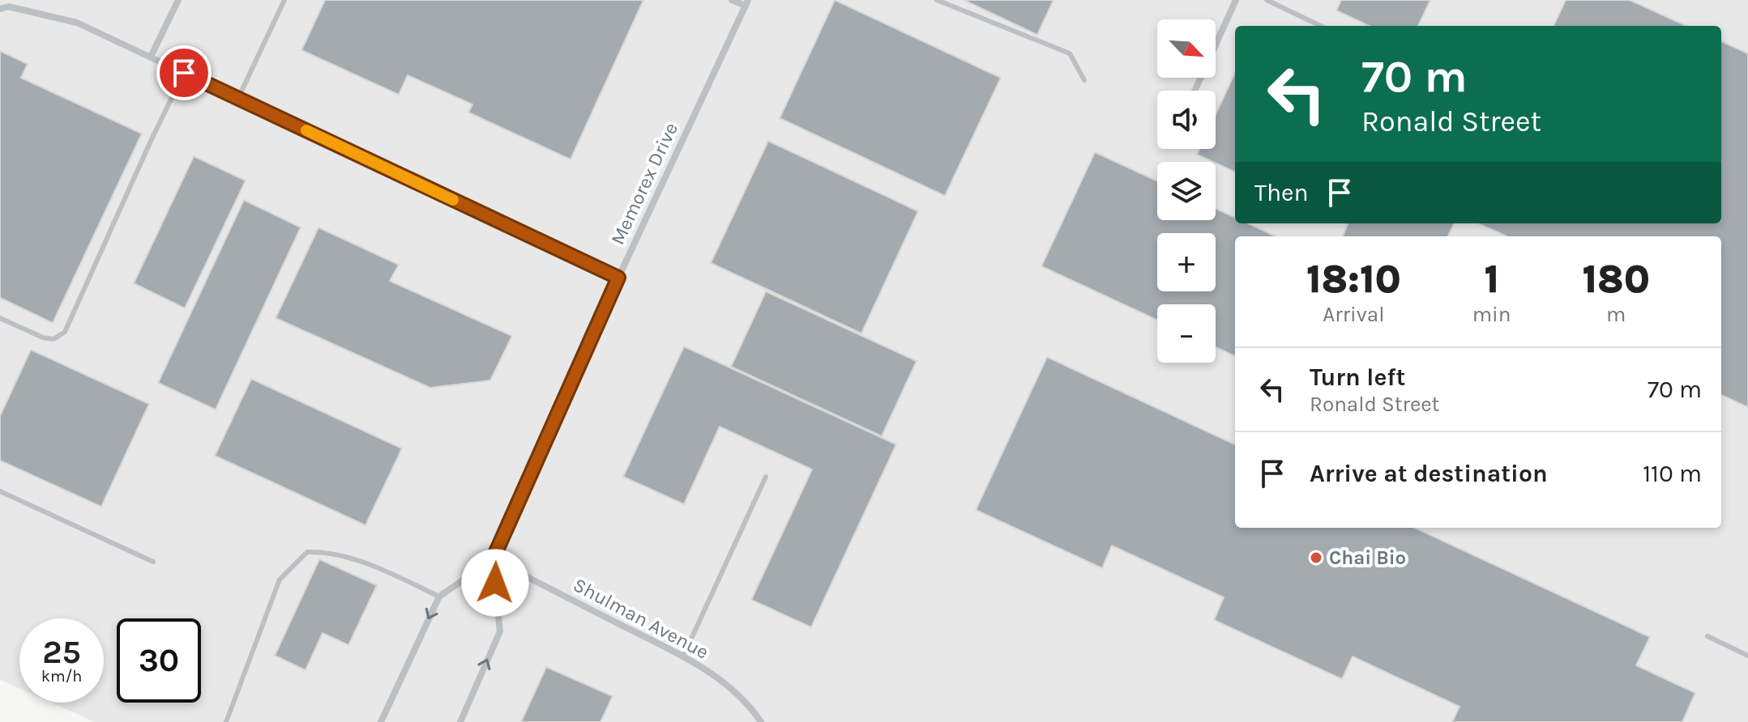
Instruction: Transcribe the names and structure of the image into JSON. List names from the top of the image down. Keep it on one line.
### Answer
{"streets":{"street":["Memorex Drive","Shulman Avenue"]},"crossings":[["Memorex Drive","Shulman Avenue"]],"places":["Chai Bio"],"north":"bottom right","page":{"map_buttons":["+","−"],"turn":["70 m","Ronald Street"],"then":"Then","eta":["18:10","Arrival","1","min","180","m"],"list":[{"name":"Turn left","note":"Ronald Street","value":"70 m"},{"name":"Arrive at destination","value":"110 m"}],"speed":"25 km/h","limit":"30"}}
